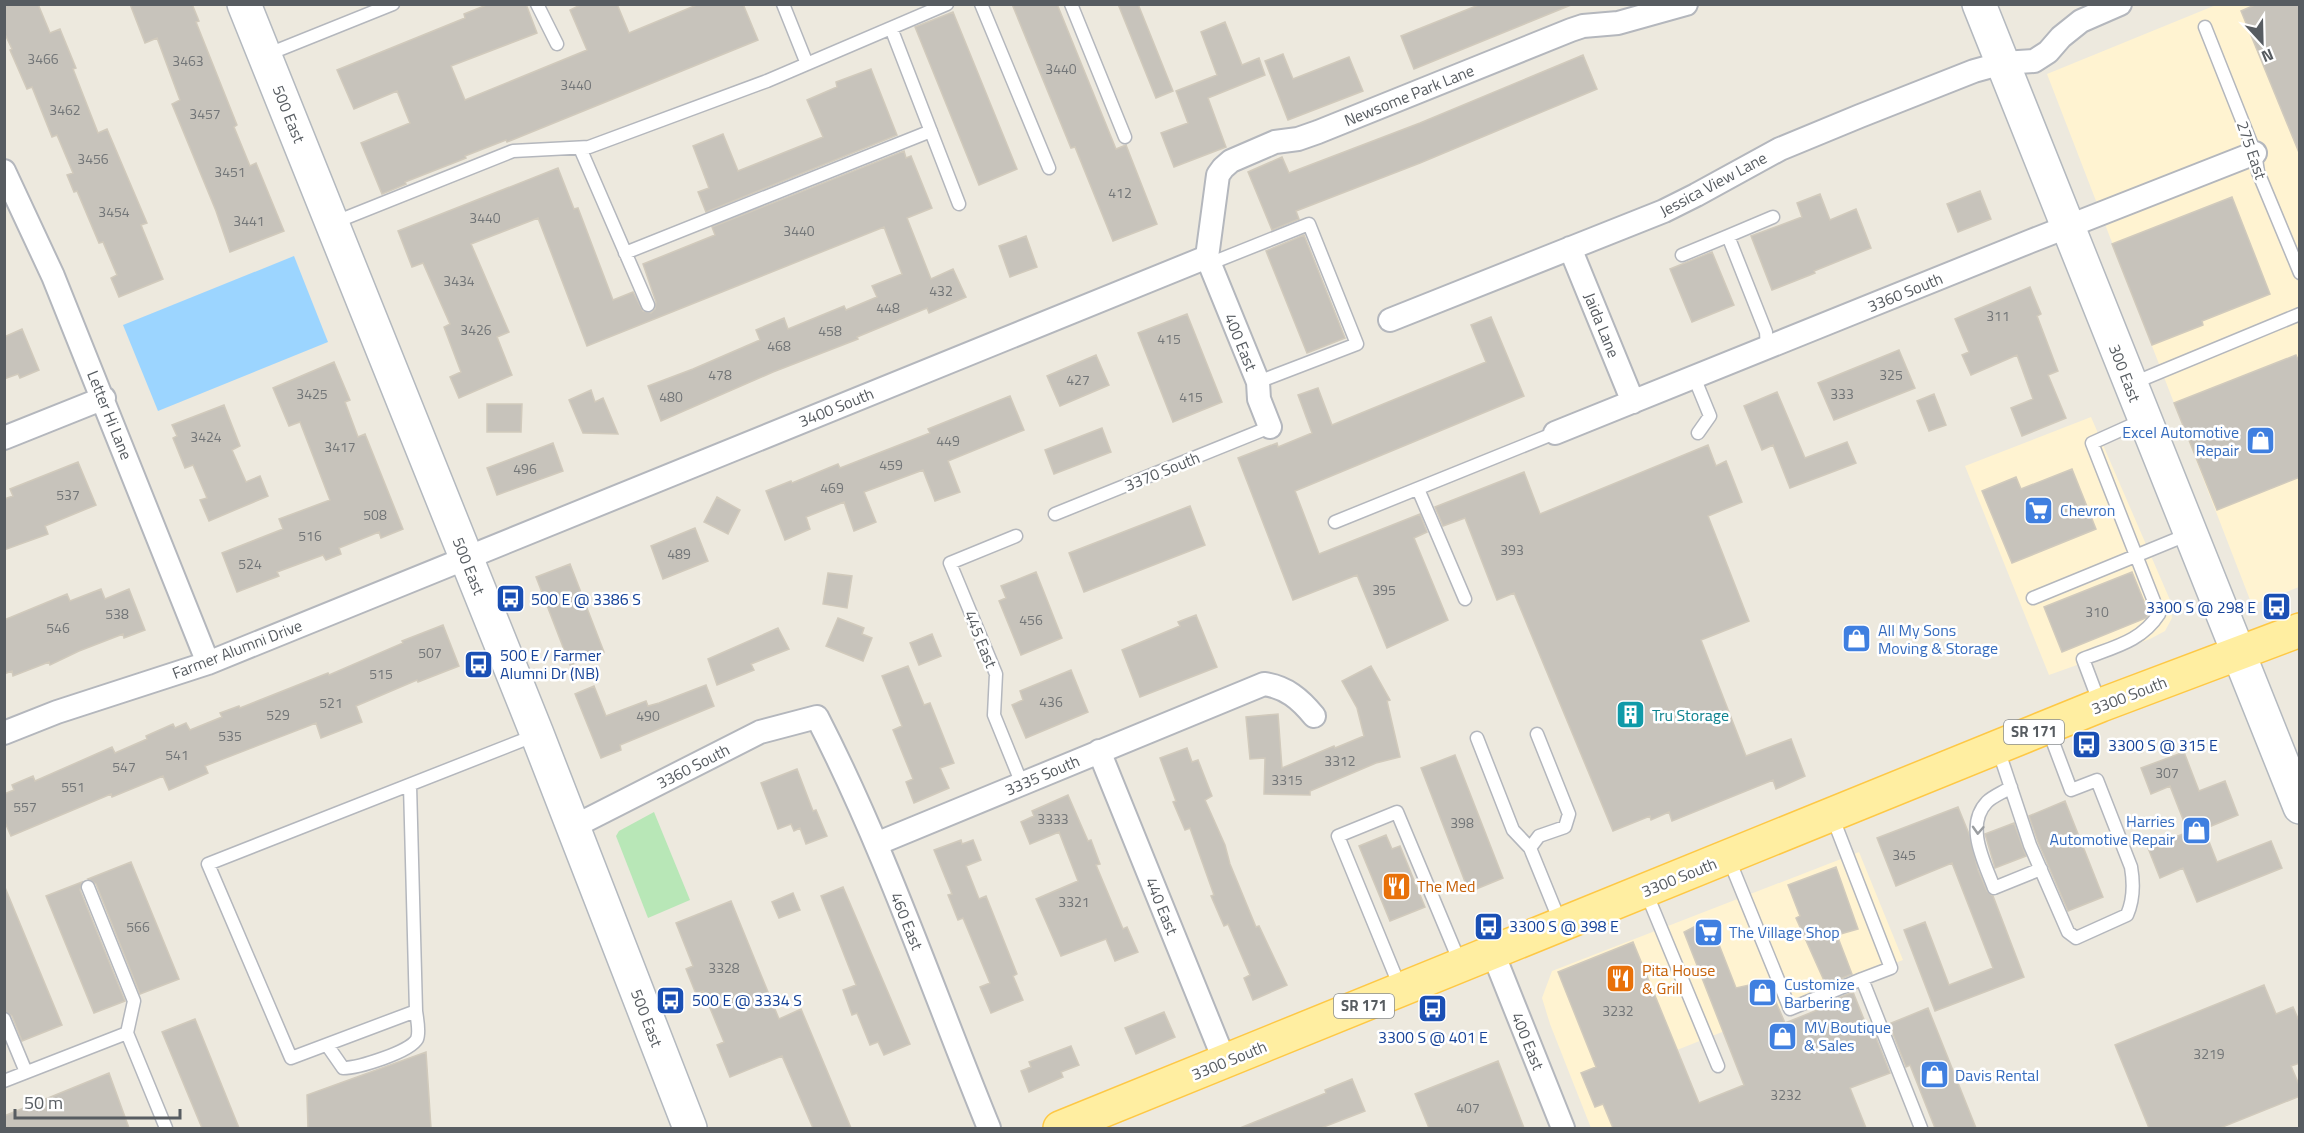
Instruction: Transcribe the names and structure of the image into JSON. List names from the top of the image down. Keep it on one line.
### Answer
{"streets":{"main road":["3300 South","SR 171"],"street":["Newsome Park Lane","500 East","Jessica View Lane","3360 South","Jaida Lane","400 East","300 East","3400 South","Letter Hi Lane","Farmer Alumni Drive","3335 South","440 East","460 East"],"lane":["275 East","3370 South","445 East"]},"crossings":[["Newsome Park Lane","400 East"],["Newsome Park Lane","3400 South"],["500 East","3360 South"],["500 East","3400 South"],["500 East","Farmer Alumni Drive"],["275 East","3360 South"],["Jessica View Lane","Jaida Lane"],["Jessica View Lane","300 East"],["3360 South","Jaida Lane"],["3360 South","300 East"],["3360 South","460 East"],["400 East","3400 South"],["400 East","3370 South"],["400 East","3300 South"],["300 East","3300 South"],["3400 South","Farmer Alumni Drive"],["Letter Hi Lane","Farmer Alumni Drive"],["445 East","3335 South"],["3300 South","440 East"],["3335 South","440 East"],["3335 South","460 East"]],"places":{"shop":["Excel Automotive Repair","All My Sons Moving & Storage","Harries Automotive Repair","Customize Barbering","MV Boutique & Sales","Davis Rental"],"supermarket":["Chevron","The Village Shop"],"bus stop":["500 E @ 3386 S","3300 S @ 298 E","500 E / Farmer Alumni Dr (NB)","3300 S @ 315 E","3300 S @ 398 E","500 E @ 3334 S","3300 S @ 401 E"],"building":["Tru Storage"],"restaurant":["The Med","Pita House & Grill"]},"house_numbers":["3466","3463","3440","3440","3462","3457","3456","3451","412","3454","3440","3441","3440","3434","432","448","311","3426","458","415","468","478","325","427","3425","333","480","415","3424","449","3417","459","496","469","537","508","516","393","489","524","395","310","538","456","546","507","515","436","521","529","490","535","541","3312","547","307","3315","551","557","3333","398","345","3321","566","3328","3232","3219","3232","407"],"scale_bar":"50 m","north":"bottom"}
